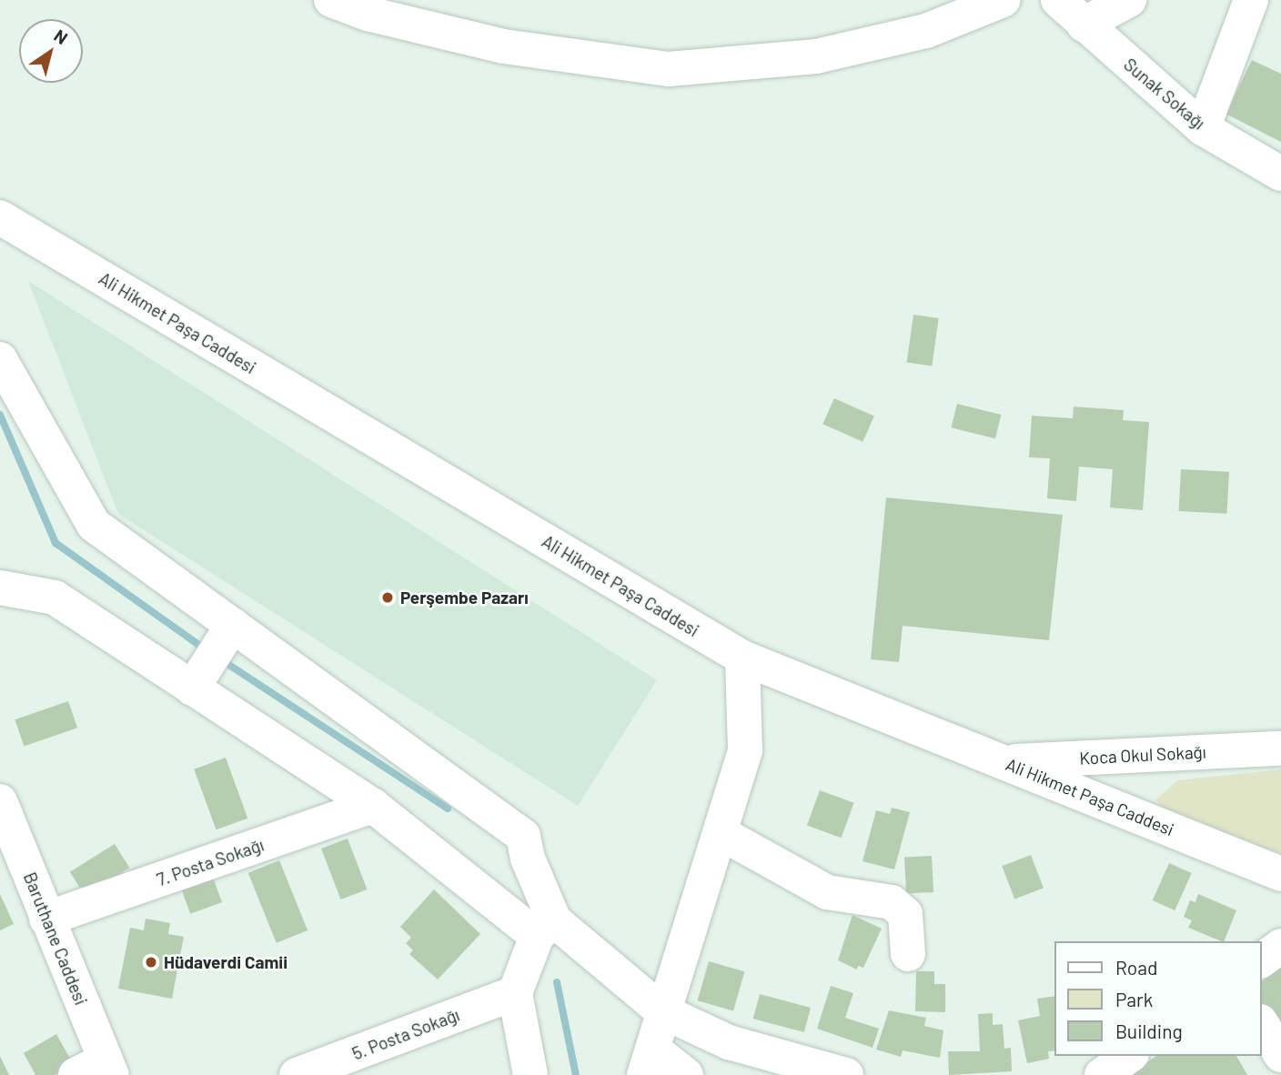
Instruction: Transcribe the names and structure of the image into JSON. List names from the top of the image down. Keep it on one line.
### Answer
{"streets":{"street":["Sunak Sokağı","Ali Hikmet Paşa Caddesi","Koca Okul Sokağı","7. Posta Sokağı","Baruthane Caddesi","5. Posta Sokağı"]},"crossings":[["Ali Hikmet Paşa Caddesi","Koca Okul Sokağı"],["7. Posta Sokağı","Baruthane Caddesi"]],"places":["Perşembe Pazarı","Hüdaverdi Camii"],"legend":["Road","Park","Building"],"north":"top right"}
